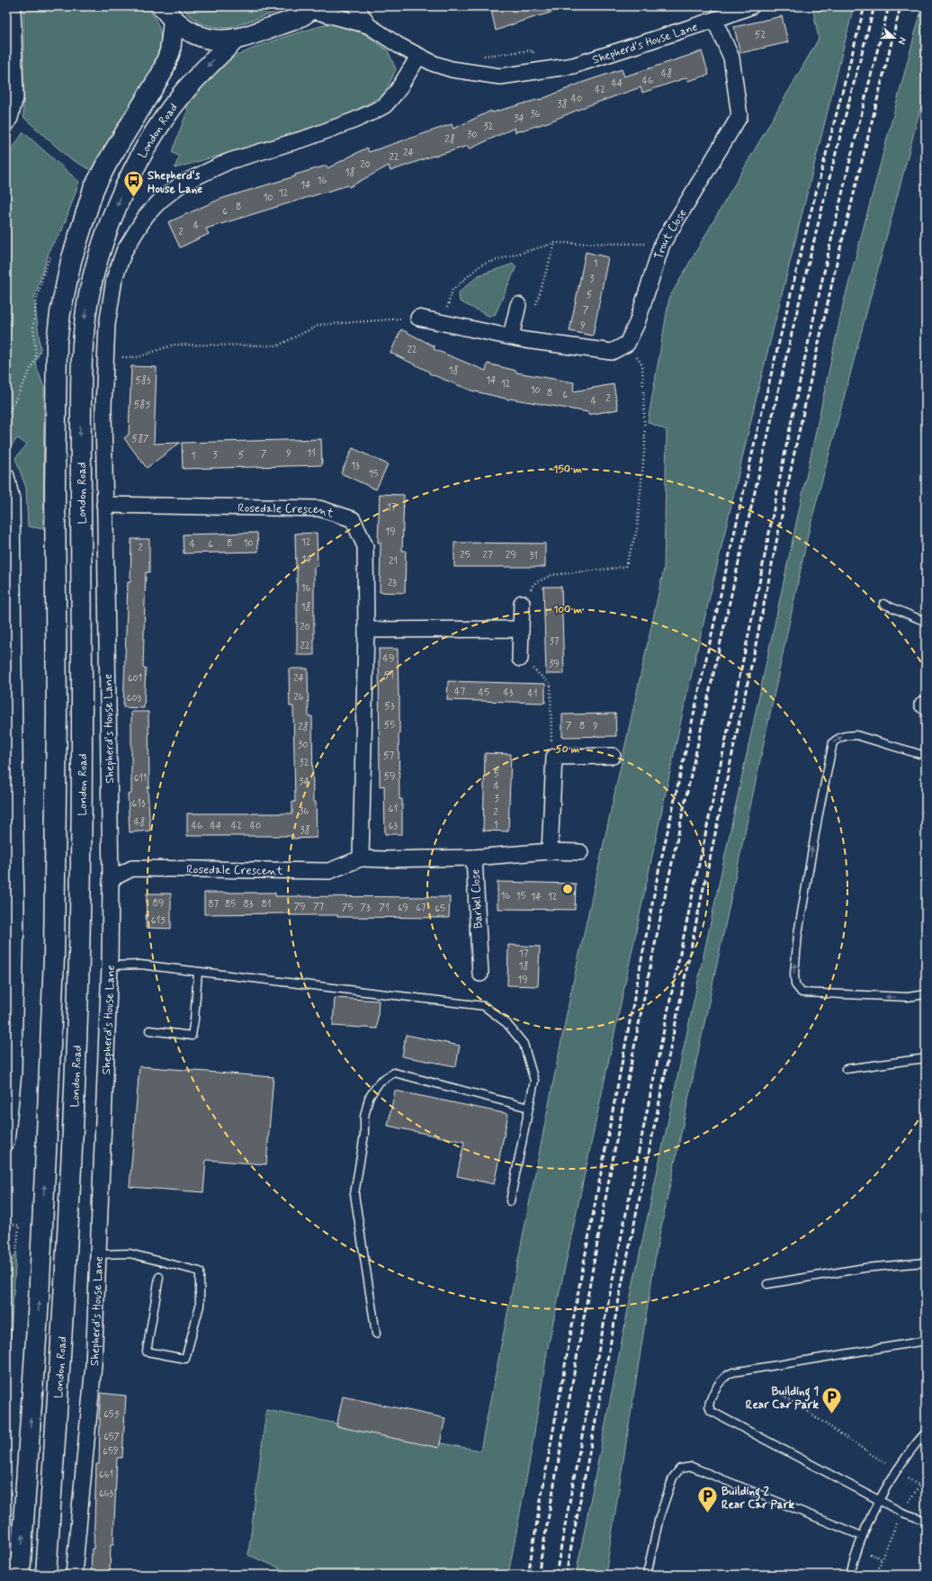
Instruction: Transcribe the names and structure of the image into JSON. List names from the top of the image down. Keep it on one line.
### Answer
{"streets":{"main road":["London Road"],"street":["Shepherd's House Lane","Trout Close","Rosedale Crescent","Barbel Close"]},"crossings":[["Shepherd's House Lane","Trout Close"],["Shepherd's House Lane","Rosedale Crescent"],["Rosedale Crescent","Barbel Close"]],"places":{"bus stop":["Shepherd's House Lane"],"parking":["Building 1 Rear Car Park","Building 2 Rear Car Park"]},"house_numbers":["52","48","46","44","42","40","38","36","34","32","30","28","24","22","20","18","16","14","12","10","8","6","4","2","1","3","5","7","9","22","18","583","14","12","10","8","6","2","4","585","587","9","11","7","3","5","1","13","15","17","19","12","8","10","4","6","2","25","27","29","31","14","21","23","16","18","20","37","22","49","39","51","601","24","47","45","43","41","26","603","53","55","7","8","9","28","30","57","32","5","59","611","34","4","3","613","61","36","2","48","1","46","44","42","40","63","38","16","15","14","12","89","87","85","83","81","79","77","75","73","71","69","67","65","615","17","18","19","655","657","659","661","663"],"north":"right","rings":["150 m","100 m","50 m"]}
